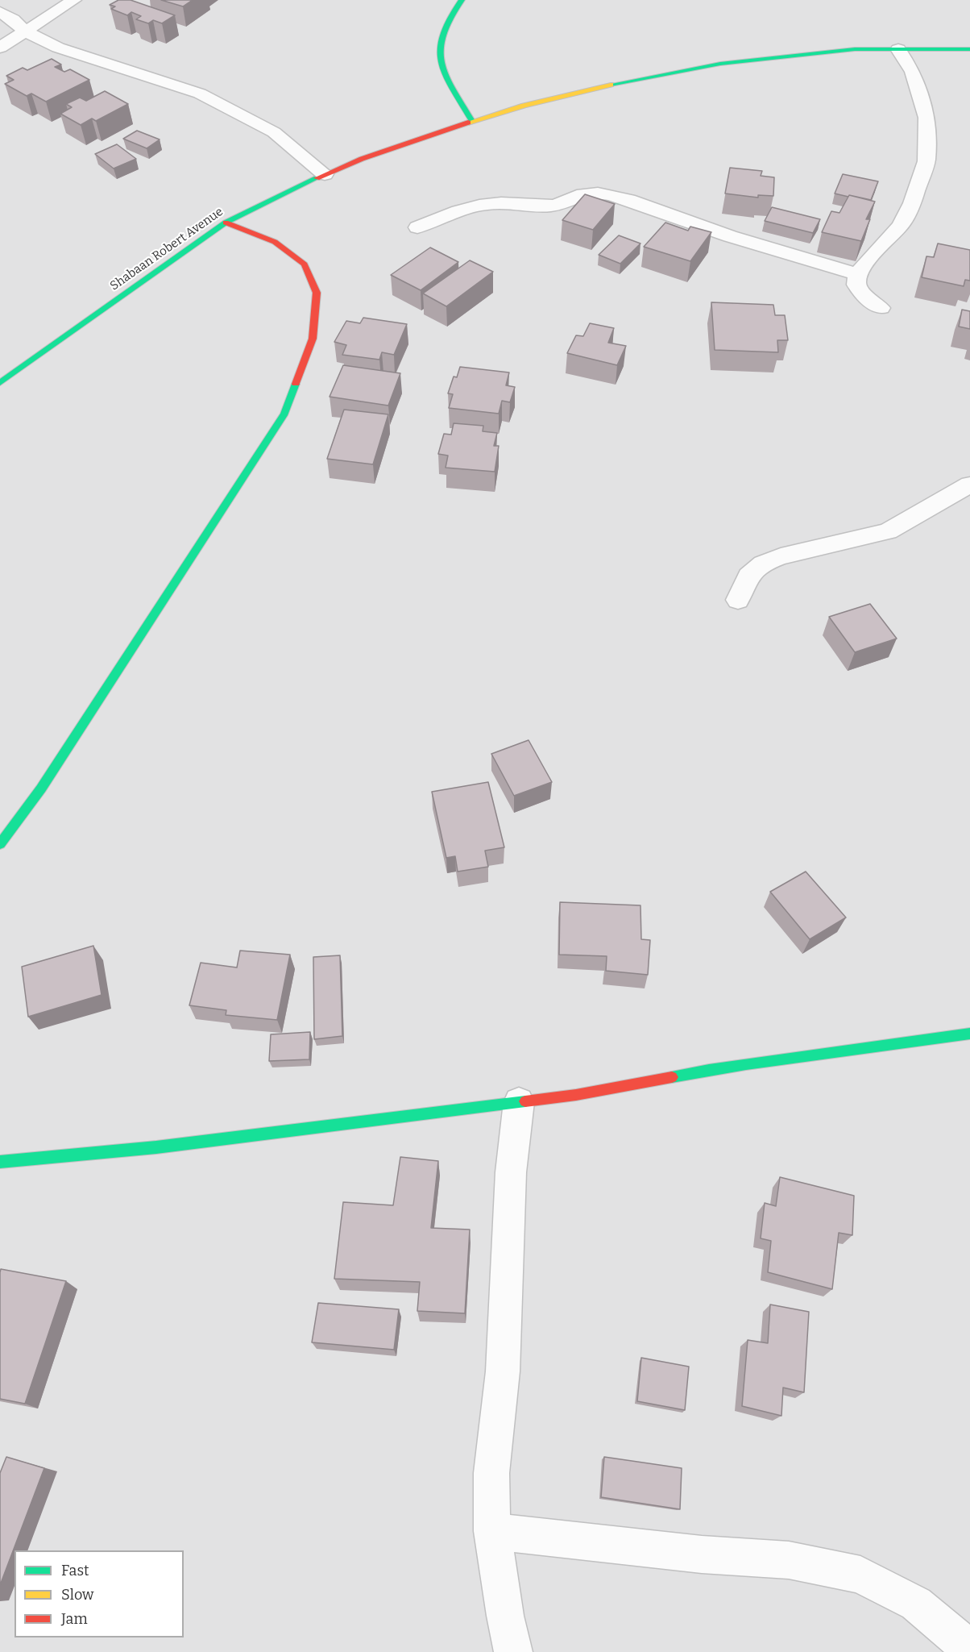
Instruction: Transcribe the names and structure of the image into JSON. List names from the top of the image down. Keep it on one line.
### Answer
{"streets":{"main road":["Shabaan Robert Avenue"]},"legend":["Fast","Slow","Jam"]}
